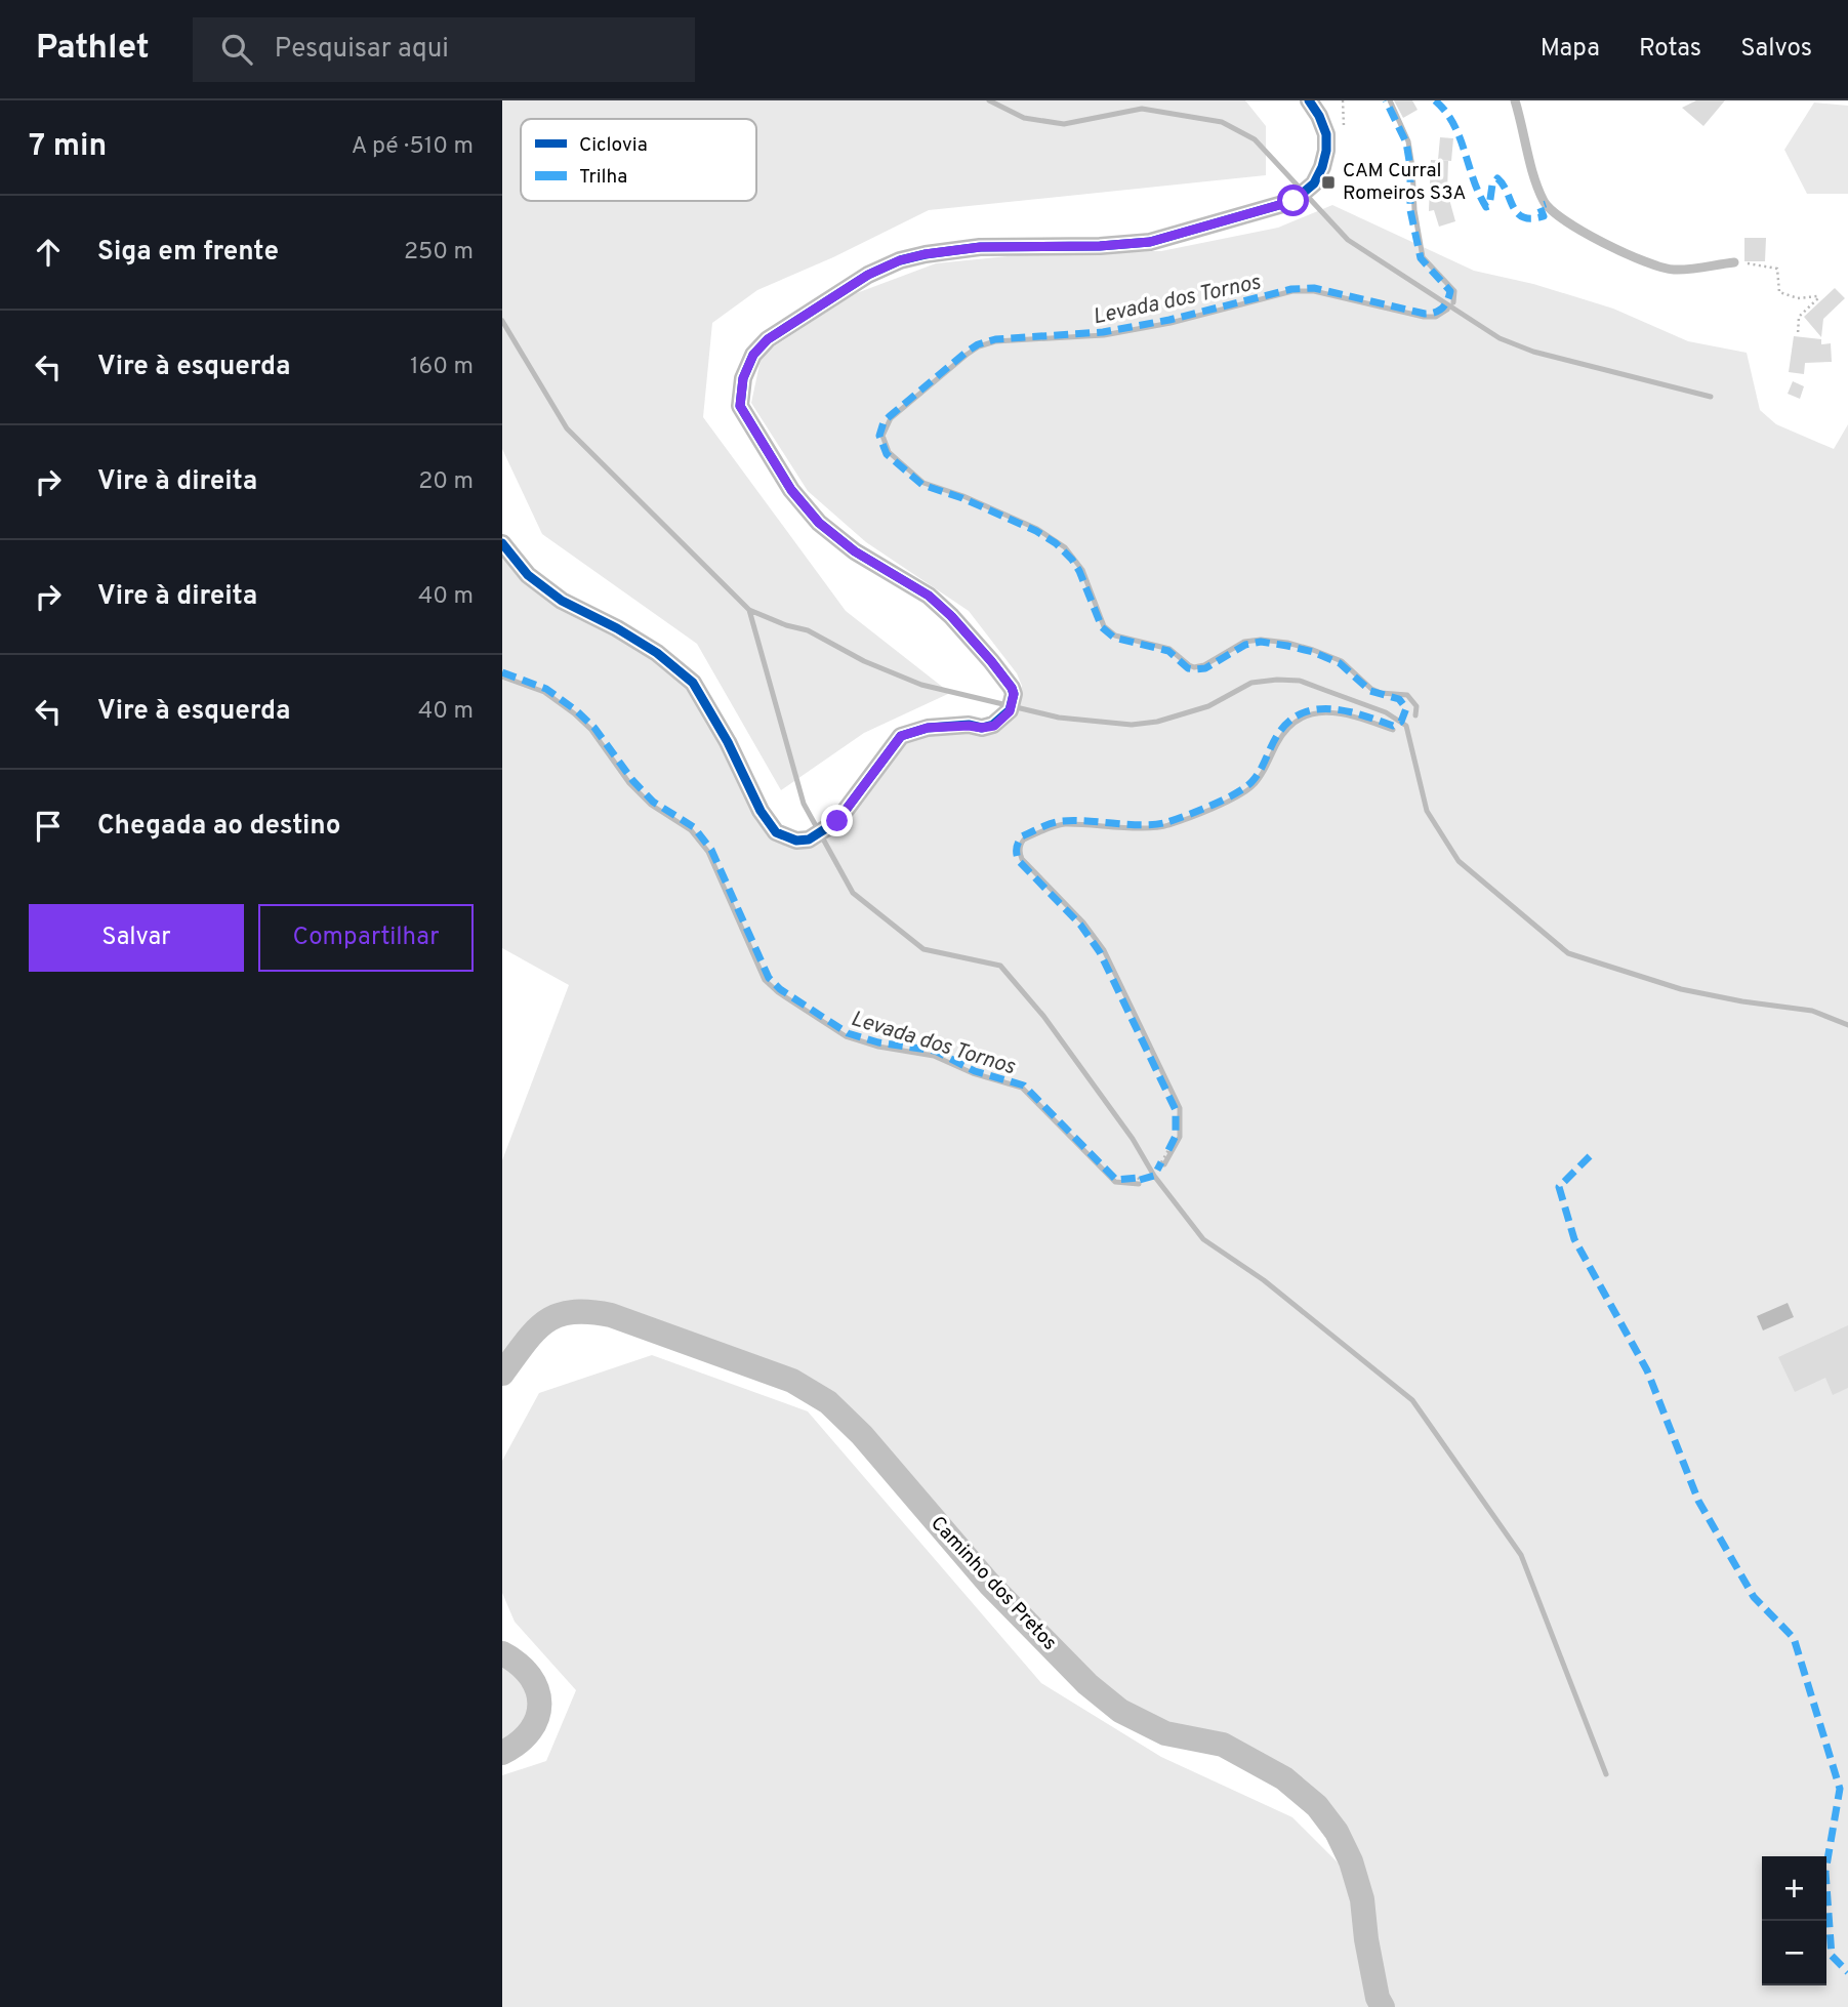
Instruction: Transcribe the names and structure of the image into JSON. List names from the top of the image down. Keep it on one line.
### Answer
{"streets":{"main road":["Caminho dos Pretos"]},"water":["Levada dos Tornos"],"places":{"transit":["CAM Curral Romeiros S3A"]},"legend":["Ciclovia","Trilha"],"page":{"header":"Pathlet","search":"Pesquisar aqui","nav":["Mapa","Rotas","Salvos"],"heading":["7 min","A pé · 510 m"],"list":[["Siga em frente","250 m"],["Vire à esquerda","160 m"],["Vire à direita","20 m"],["Vire à direita","40 m"],["Vire à esquerda","40 m"],"Chegada ao destino"],"buttons":["Salvar","Compartilhar"],"map_buttons":["+","−"]}}
